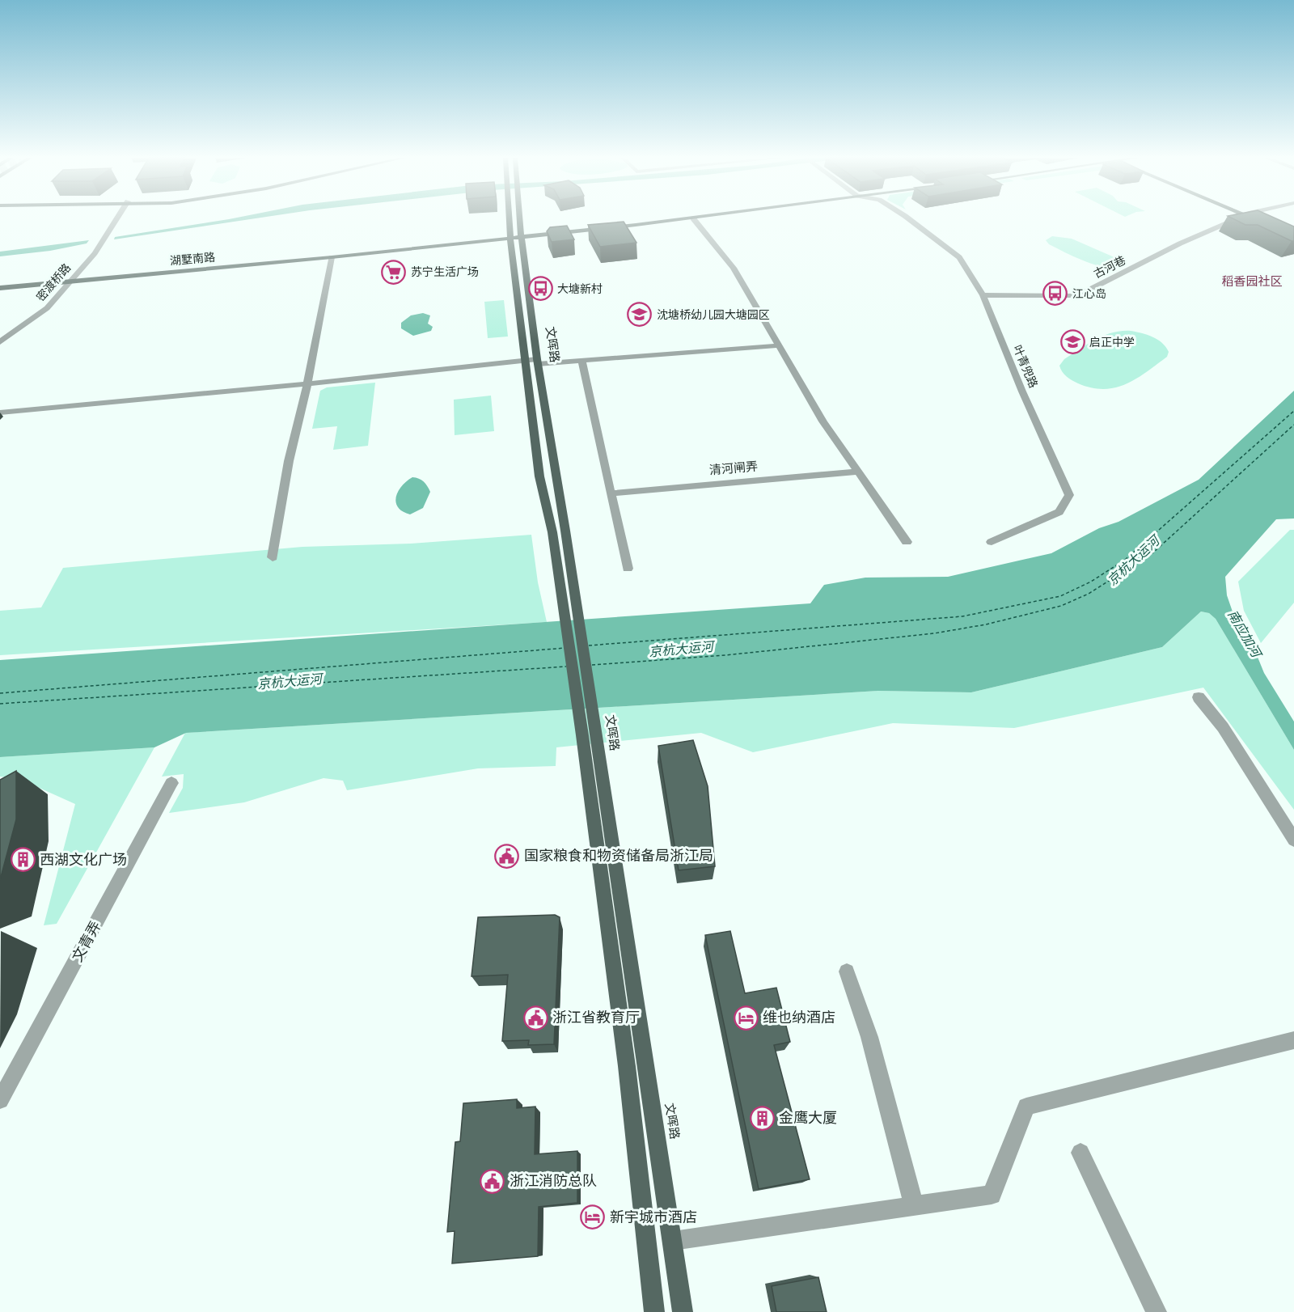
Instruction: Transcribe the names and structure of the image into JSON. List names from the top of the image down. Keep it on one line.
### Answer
{"streets":{"main road":["湖墅南路","文晖路"],"street":["古河巷","密渡桥路","叶青兜路","清河闸弄","文青弄"]},"crossings":[["湖墅南路","密渡桥路"],["湖墅南路","文晖路"],["古河巷","叶青兜路"]],"districts":["稻香园社区"],"water":["京杭大运河","南应加河"],"places":{"supermarket":["苏宁生活广场"],"bus stop":["大塘新村","江心岛"],"school or university":["沈塘桥幼儿园大塘园区","启正中学"],"public building":["国家粮食和物资储备局浙江局","浙江省教育厅","浙江消防总队"],"building":["西湖文化广场","金鹰大厦"],"hotel":["维也纳酒店","新宇城市酒店"]}}
